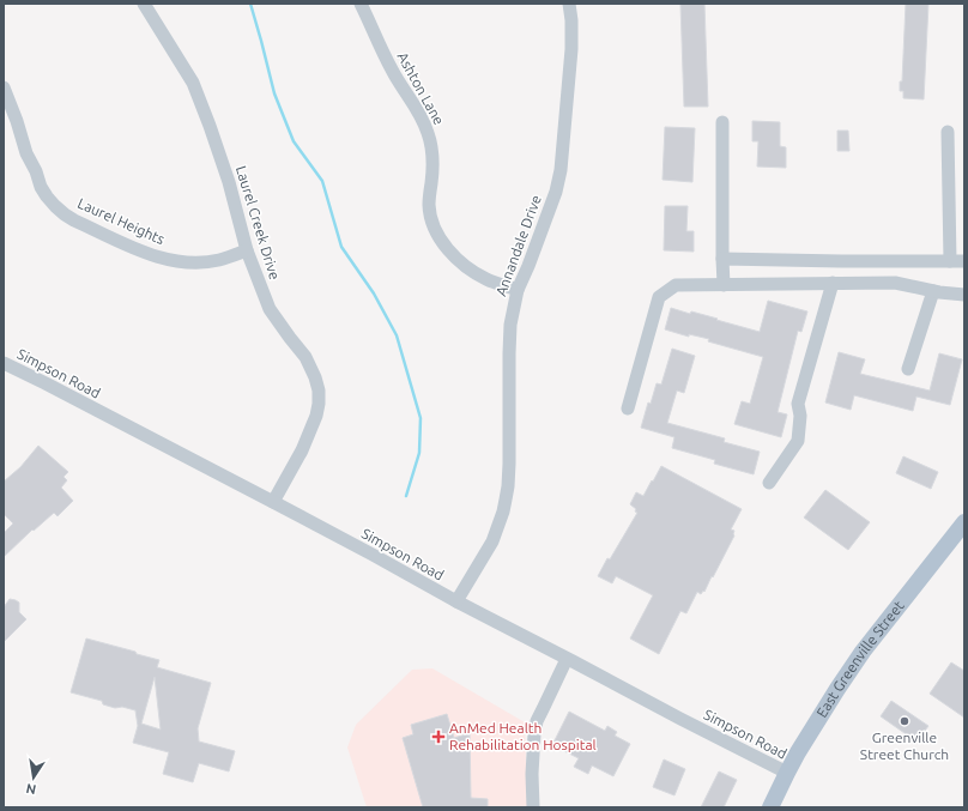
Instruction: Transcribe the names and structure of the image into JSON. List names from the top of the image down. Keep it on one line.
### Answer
{"streets":{"main road":["East Greenville Street"],"street":["Ashton Lane","Laurel Heights","Laurel Creek Drive","Annandale Drive","Simpson Road"]},"crossings":[["Ashton Lane","Annandale Drive"],["Laurel Heights","Laurel Creek Drive"],["Laurel Creek Drive","Simpson Road"],["Annandale Drive","Simpson Road"],["Simpson Road","East Greenville Street"]],"places":{"other":["Greenville Street Church"],"health":["AnMed Health Rehabilitation Hospital"]},"north":"bottom"}
